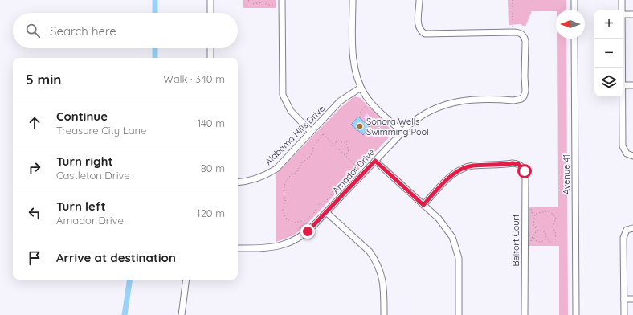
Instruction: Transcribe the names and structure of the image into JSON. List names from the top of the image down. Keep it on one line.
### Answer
{"streets":{"street":["Alabama Hills Drive","Amador Drive","Avenue 41","Belfort Court"]},"places":["Sonora Wells Swimming Pool"],"north":"left","page":{"map_buttons":["+","−"],"search":"Search here","heading":["5 min","Walk · 340 m"],"list":[["Continue","Treasure City Lane","140 m"],["Turn right","Castleton Drive","80 m"],["Turn left","Amador Drive","120 m"],"Arrive at destination"]}}
